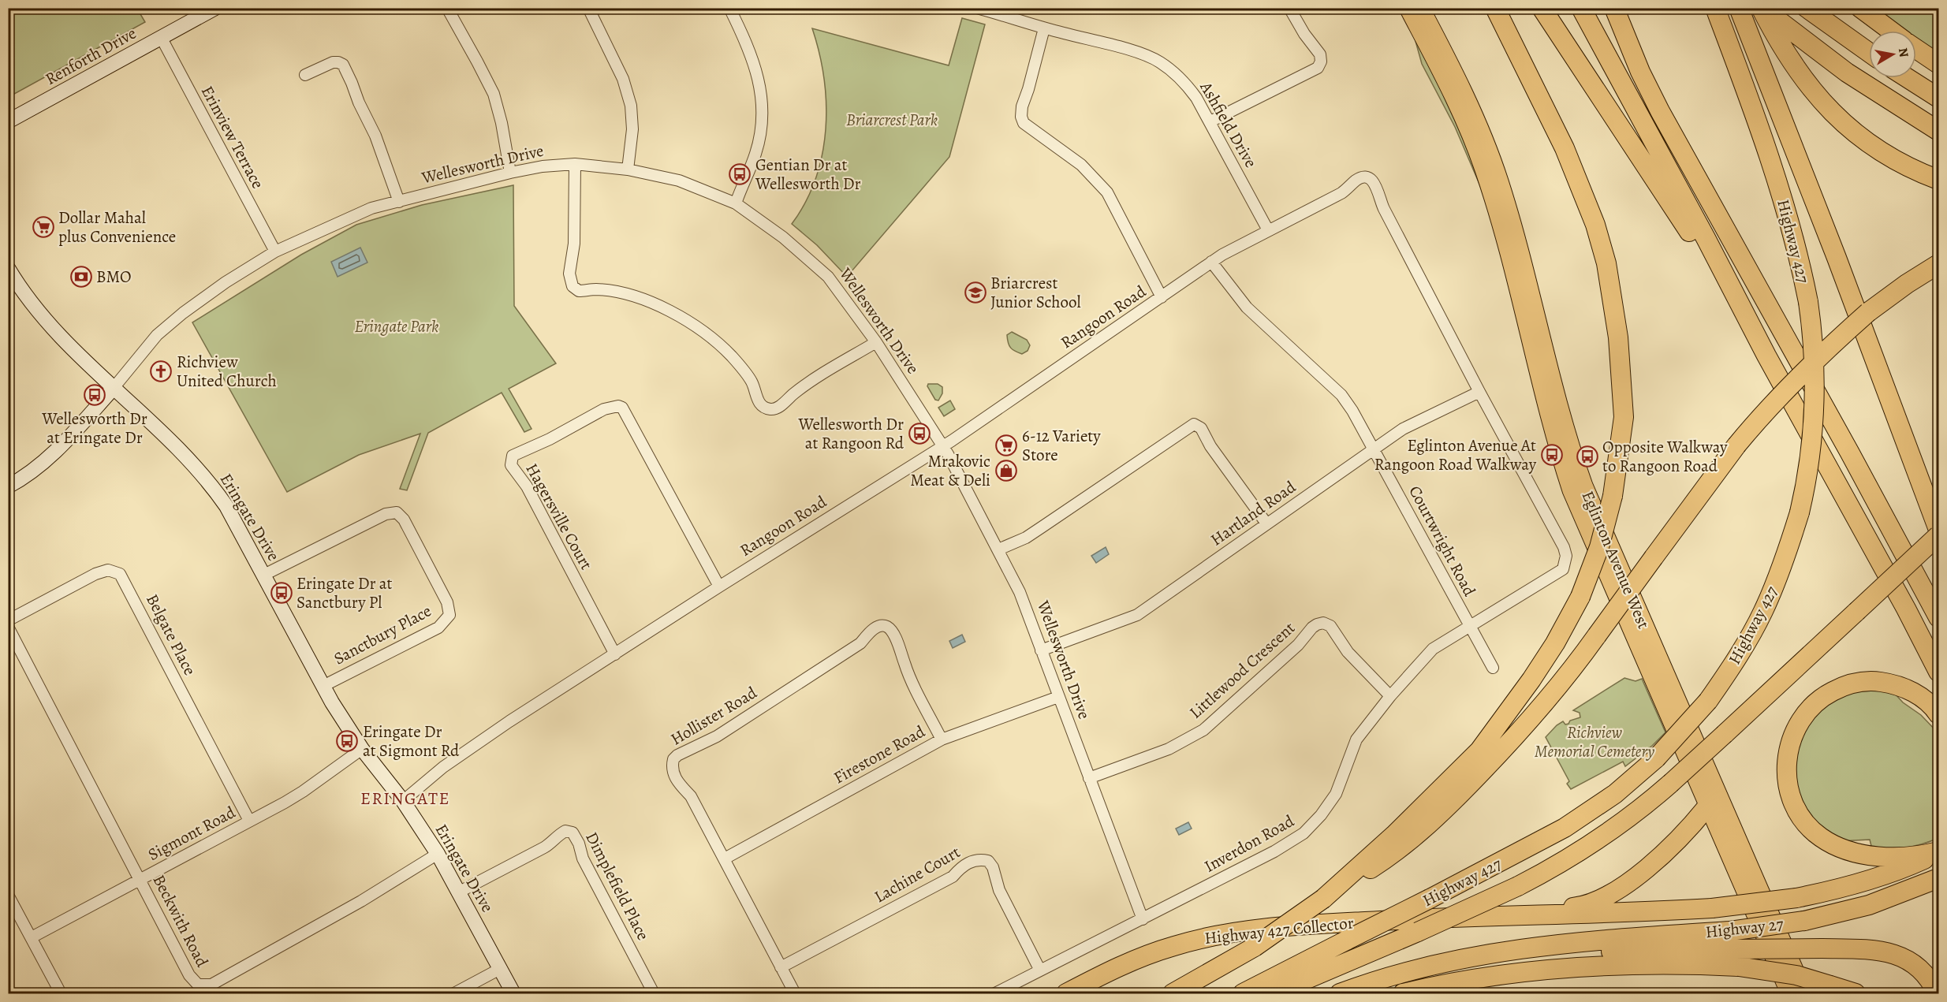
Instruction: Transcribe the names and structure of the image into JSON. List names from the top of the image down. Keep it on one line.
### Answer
{"streets":{"highway":["Highway 427","Highway 27","Highway 427 Collector"],"main road":["Eglinton Avenue West"],"street":["Renforth Drive","Ashfield Drive","Erinview Terrace","Wellesworth Drive","Rangoon Road","Hartland Road","Hagersville Court","Eringate Drive","Courtwright Road","Belgate Place","Sanctbury Place","Littlewood Crescent","Hollister Road","Firestone Road","Sigmont Road","Inverdon Road","Lachine Court","Dimplefield Place","Beckwith Road"]},"crossings":[["Renforth Drive","Erinview Terrace"],["Ashfield Drive","Rangoon Road"],["Erinview Terrace","Wellesworth Drive"],["Wellesworth Drive","Rangoon Road"],["Wellesworth Drive","Hartland Road"],["Wellesworth Drive","Eringate Drive"],["Wellesworth Drive","Littlewood Crescent"],["Wellesworth Drive","Firestone Road"],["Wellesworth Drive","Inverdon Road"],["Rangoon Road","Hartland Road"],["Rangoon Road","Hagersville Court"],["Rangoon Road","Eringate Drive"],["Rangoon Road","Courtwright Road"],["Rangoon Road","Inverdon Road"],["Hartland Road","Courtwright Road"],["Eringate Drive","Sanctbury Place"],["Eringate Drive","Sigmont Road"],["Eringate Drive","Dimplefield Place"],["Eringate Drive","Beckwith Road"],["Courtwright Road","Inverdon Road"],["Belgate Place","Sigmont Road"],["Littlewood Crescent","Inverdon Road"],["Hollister Road","Firestone Road"],["Hollister Road","Lachine Court"],["Sigmont Road","Beckwith Road"],["Inverdon Road","Lachine Court"]],"districts":["ERINGATE"],"parks":["Briarcrest Park","Eringate Park","Richview Memorial Cemetery"],"places":{"bus stop":["Gentian Dr at Wellesworth Dr","Wellesworth Dr at Eringate Dr","Wellesworth Dr at Rangoon Rd","Eglinton Avenue At Rangoon Road Walkway","Opposite Walkway to Rangoon Road","Eringate Dr at Sanctbury Pl","Eringate Dr at Sigmont Rd"],"supermarket":["Dollar Mahal plus Convenience","6-12 Variety Store"],"bank":["BMO"],"school or university":["Briarcrest Junior School"],"church":["Richview United Church"],"shop":["Mrakovic Meat & Deli"]},"north":"right"}
